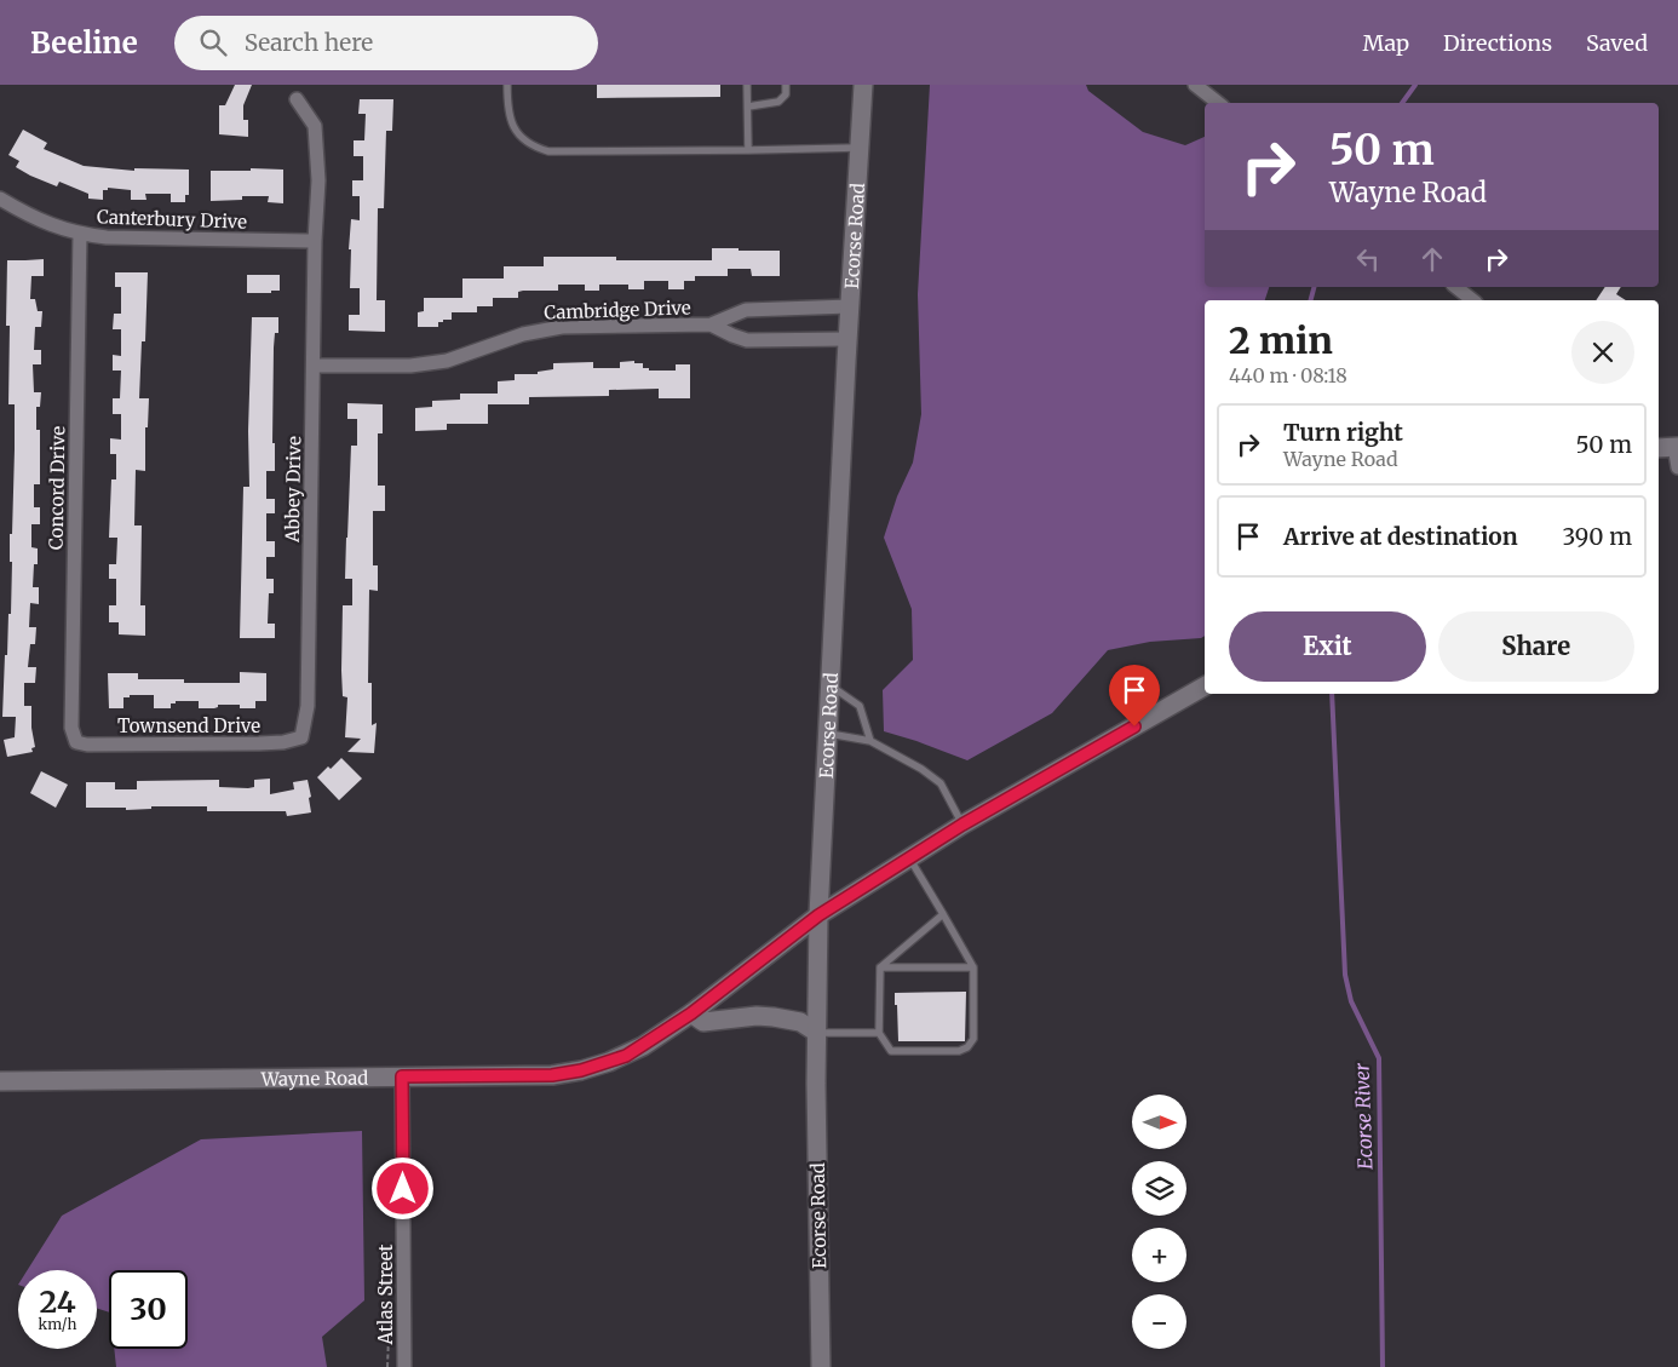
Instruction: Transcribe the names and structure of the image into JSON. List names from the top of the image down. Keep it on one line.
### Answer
{"streets":{"main road":["Ecorse Road","Wayne Road"],"street":["Canterbury Drive","Cambridge Drive","Concord Drive","Abbey Drive","Townsend Drive","Atlas Street"]},"crossings":[["Canterbury Drive","Concord Drive"],["Canterbury Drive","Abbey Drive"],["Ecorse Road","Cambridge Drive"],["Ecorse Road","Wayne Road"],["Cambridge Drive","Abbey Drive"],["Concord Drive","Townsend Drive"],["Abbey Drive","Townsend Drive"],["Wayne Road","Atlas Street"]],"water":["Ecorse River"],"north":"right","page":{"header":"Beeline","search":"Search here","nav":["Map","Directions","Saved"],"turn":["50 m","Wayne Road"],"heading":["2 min","440 m · 08:18"],"list":[{"name":"Turn right","note":"Wayne Road","value":"50 m"},{"name":"Arrive at destination","value":"390 m"}],"buttons":["Exit","Share"],"map_buttons":["+","−"],"speed":"24 km/h","limit":"30"}}
